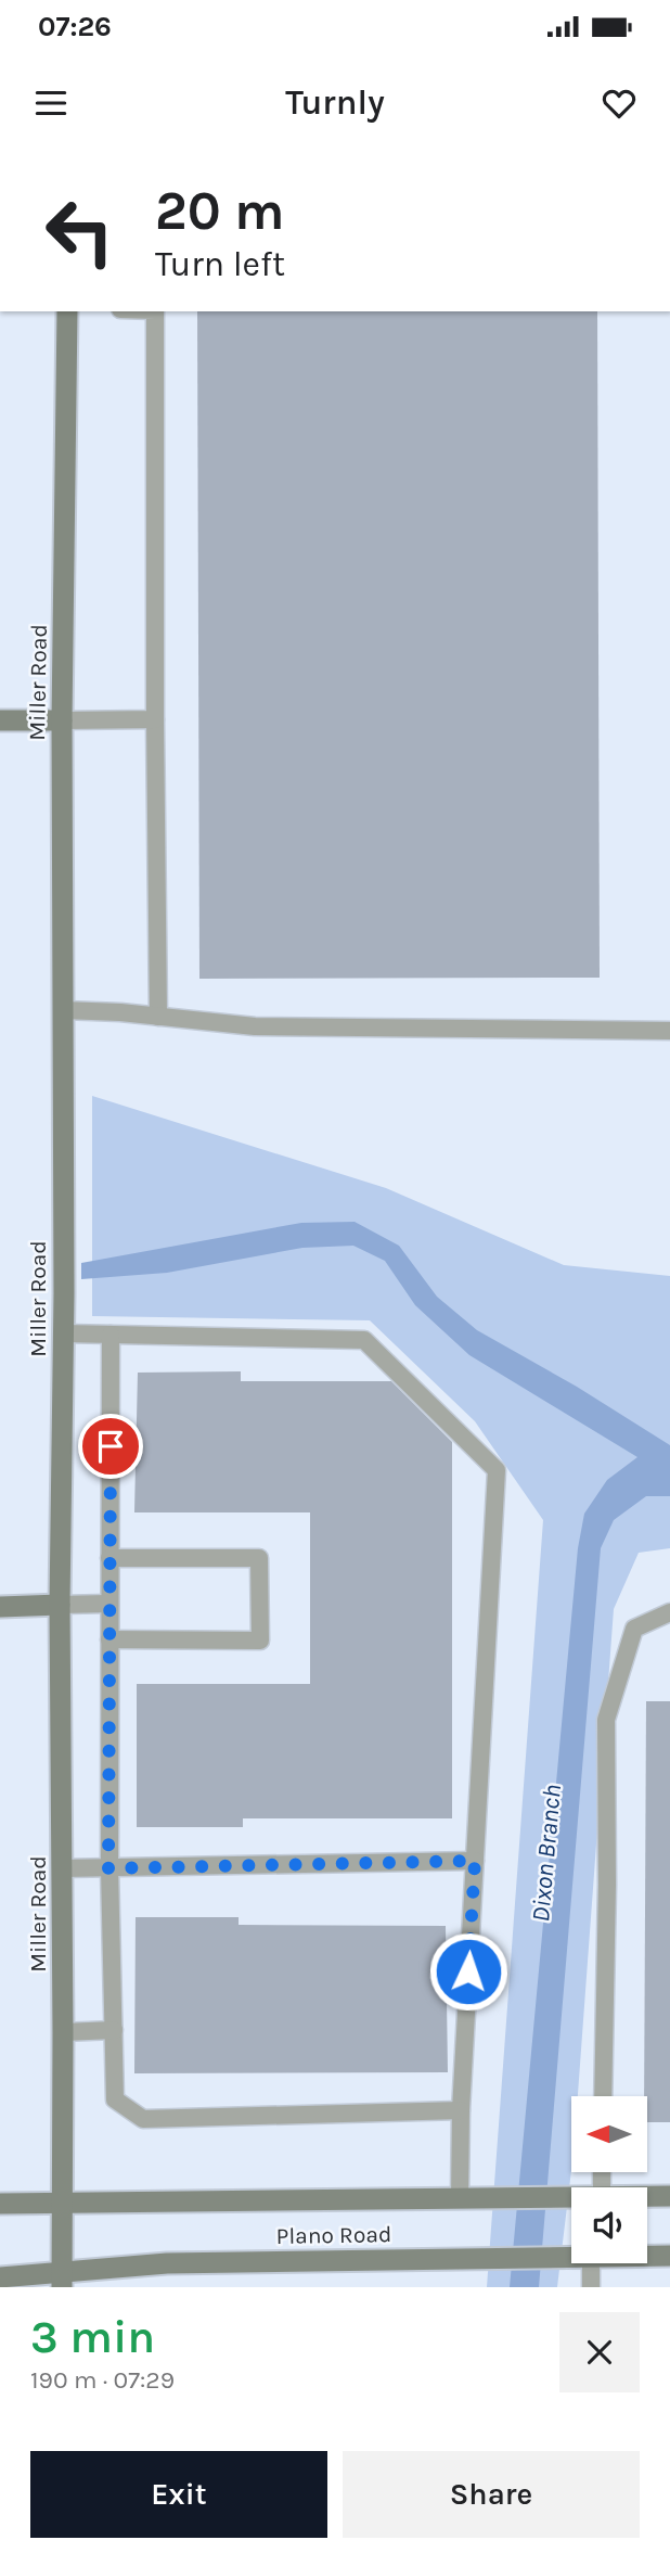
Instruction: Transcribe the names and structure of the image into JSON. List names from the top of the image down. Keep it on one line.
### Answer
{"streets":{"main road":["Miller Road","Plano Road"]},"crossings":[["Miller Road","Plano Road"]],"water":["Dixon Branch"],"north":"left","page":{"status":"07:26","header":"Turnly","turn":["20 m","Turn left"],"heading":["3 min","190 m · 07:29"],"buttons":["Exit","Share"]}}
